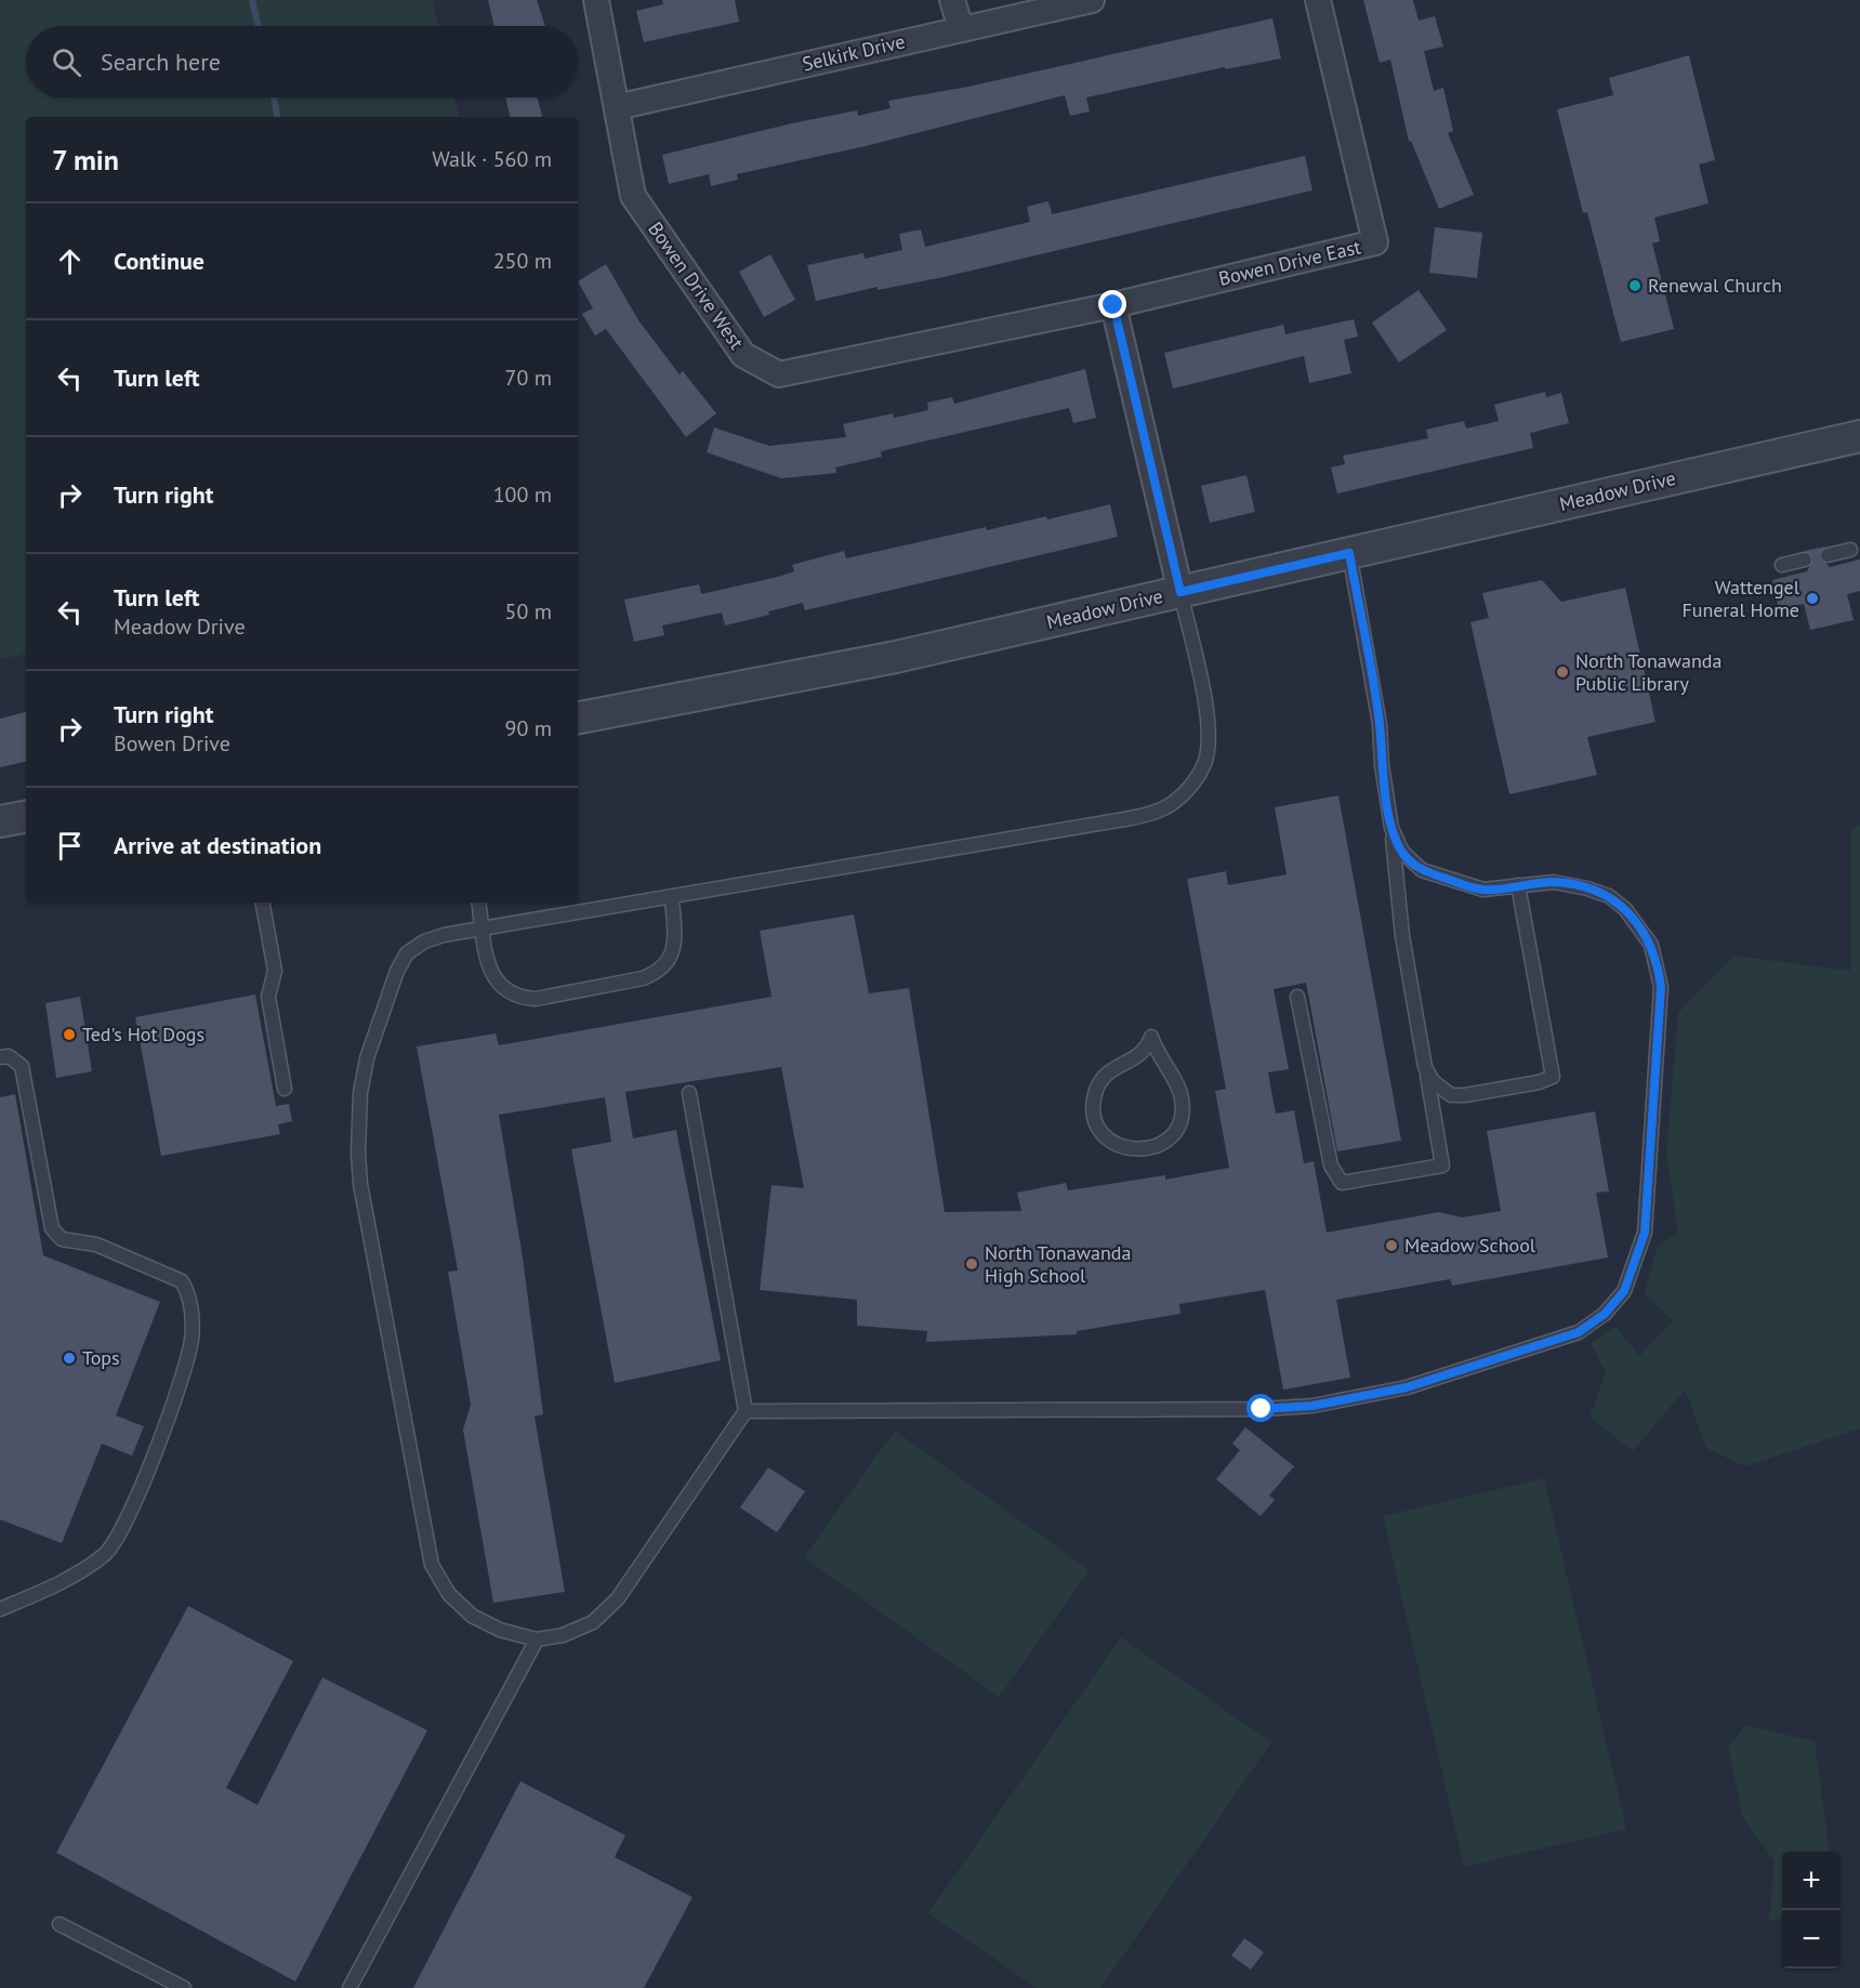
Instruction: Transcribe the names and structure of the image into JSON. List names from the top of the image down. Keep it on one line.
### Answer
{"streets":{"street":["Selkirk Drive","Bowen Drive East","Bowen Drive West","Meadow Drive"]},"crossings":[["Selkirk Drive","Bowen Drive West"],["Bowen Drive East","Bowen Drive West"]],"places":["Renewal Church","Wattengel Funeral Home","North Tonawanda Public Library","Ted's Hot Dogs","Meadow School","North Tonawanda High School","Tops"],"page":{"search":"Search here","heading":["7 min","Walk · 560 m"],"list":[["Continue","250 m"],["Turn left","70 m"],["Turn right","100 m"],["Turn left","Meadow Drive","50 m"],["Turn right","Bowen Drive","90 m"],"Arrive at destination"],"map_buttons":["+","−"]}}
